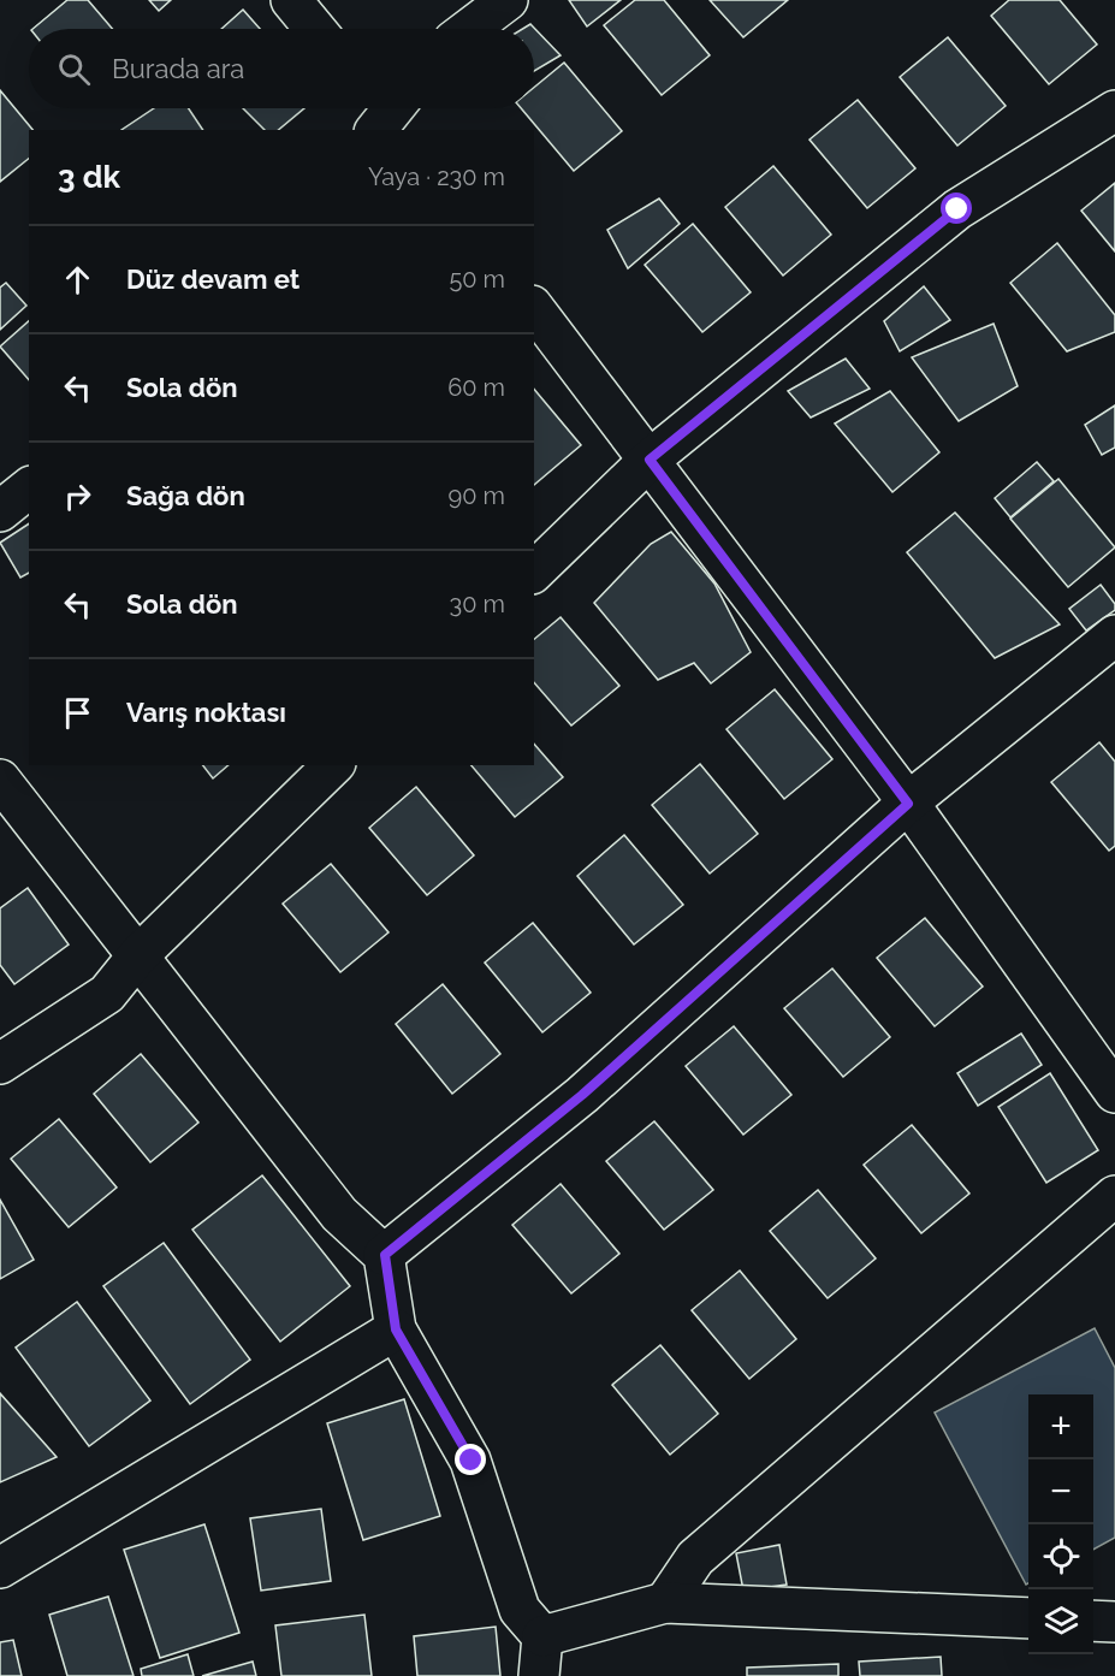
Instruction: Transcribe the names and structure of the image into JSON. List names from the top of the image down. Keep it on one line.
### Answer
{"page":{"search":"Burada ara","heading":["3 dk","Yaya · 230 m"],"list":[["Düz devam et","50 m"],["Sola dön","60 m"],["Sağa dön","90 m"],["Sola dön","30 m"],"Varış noktası"],"map_buttons":["+","−"]}}
